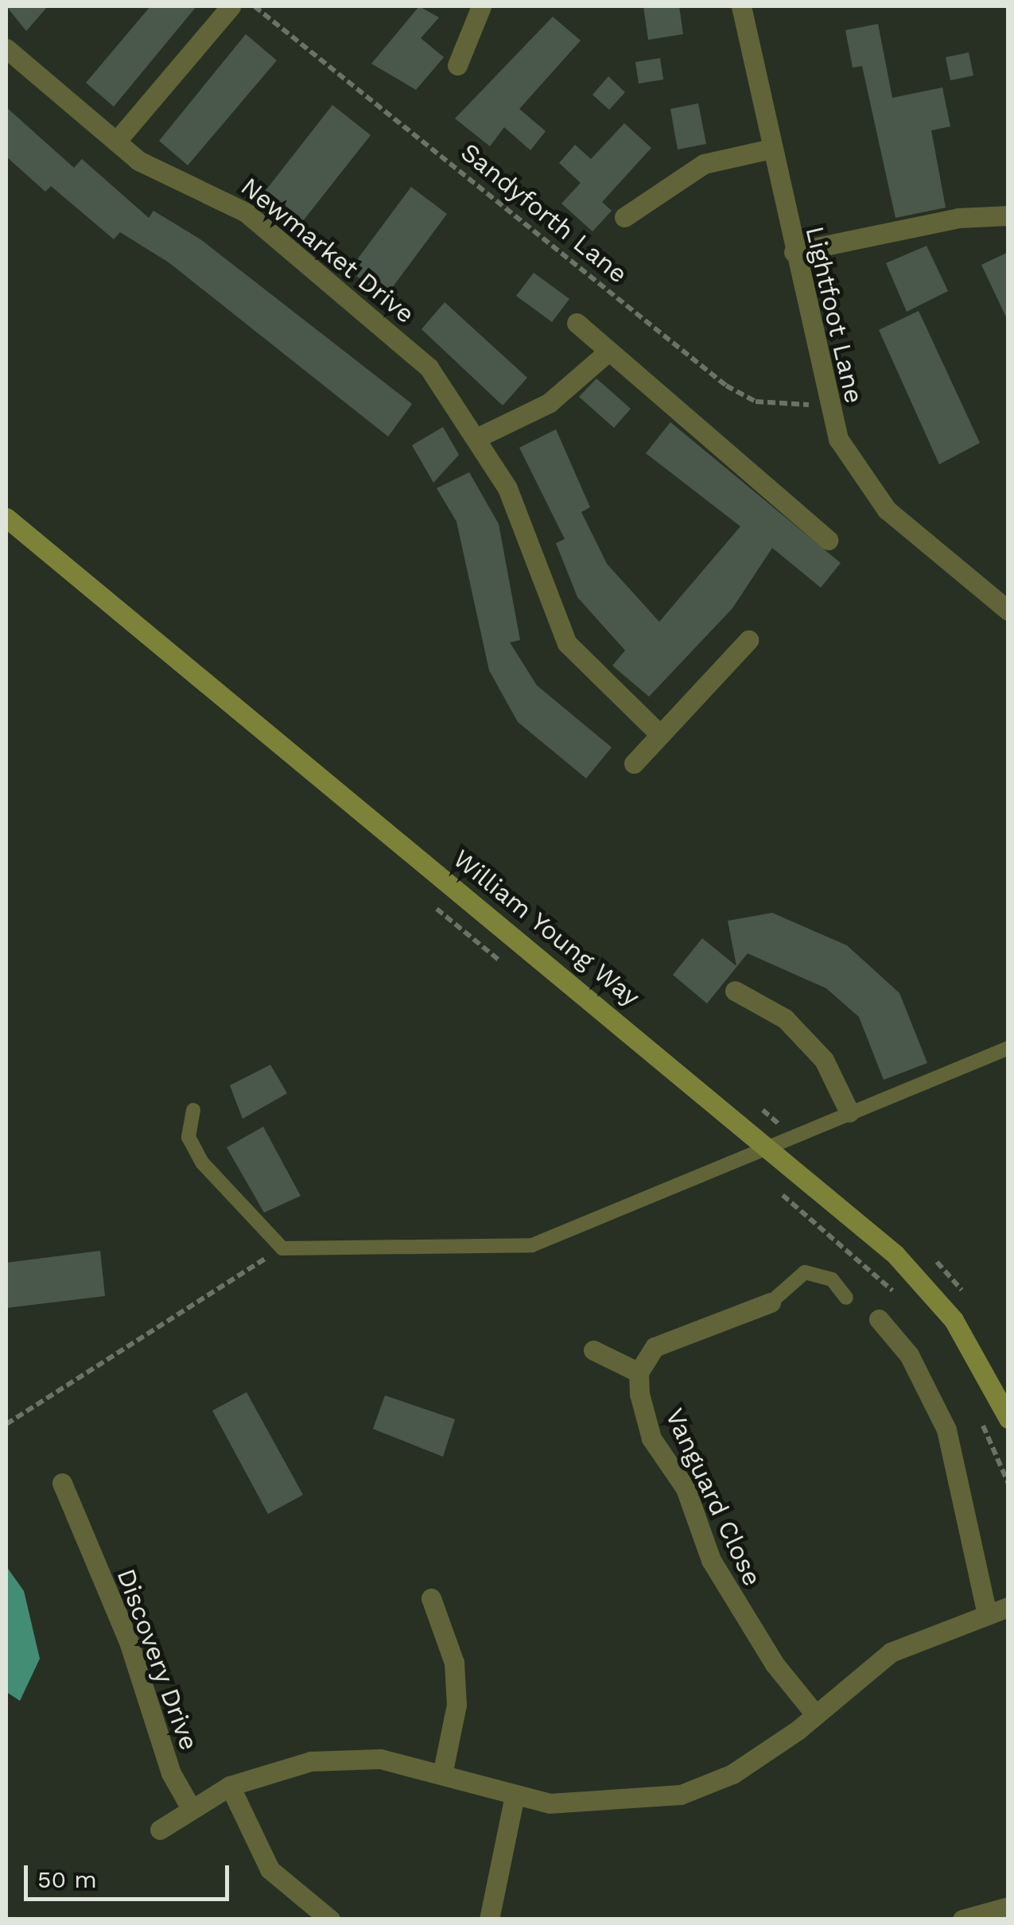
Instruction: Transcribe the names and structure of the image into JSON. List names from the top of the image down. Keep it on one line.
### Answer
{"streets":{"main road":["William Young Way"],"street":["Newmarket Drive","Lightfoot Lane","Vanguard Close","Discovery Drive"],"path":["Sandyforth Lane"]},"crossings":[["Sandyforth Lane","Lightfoot Lane"]],"scale_bar":"50 m"}
